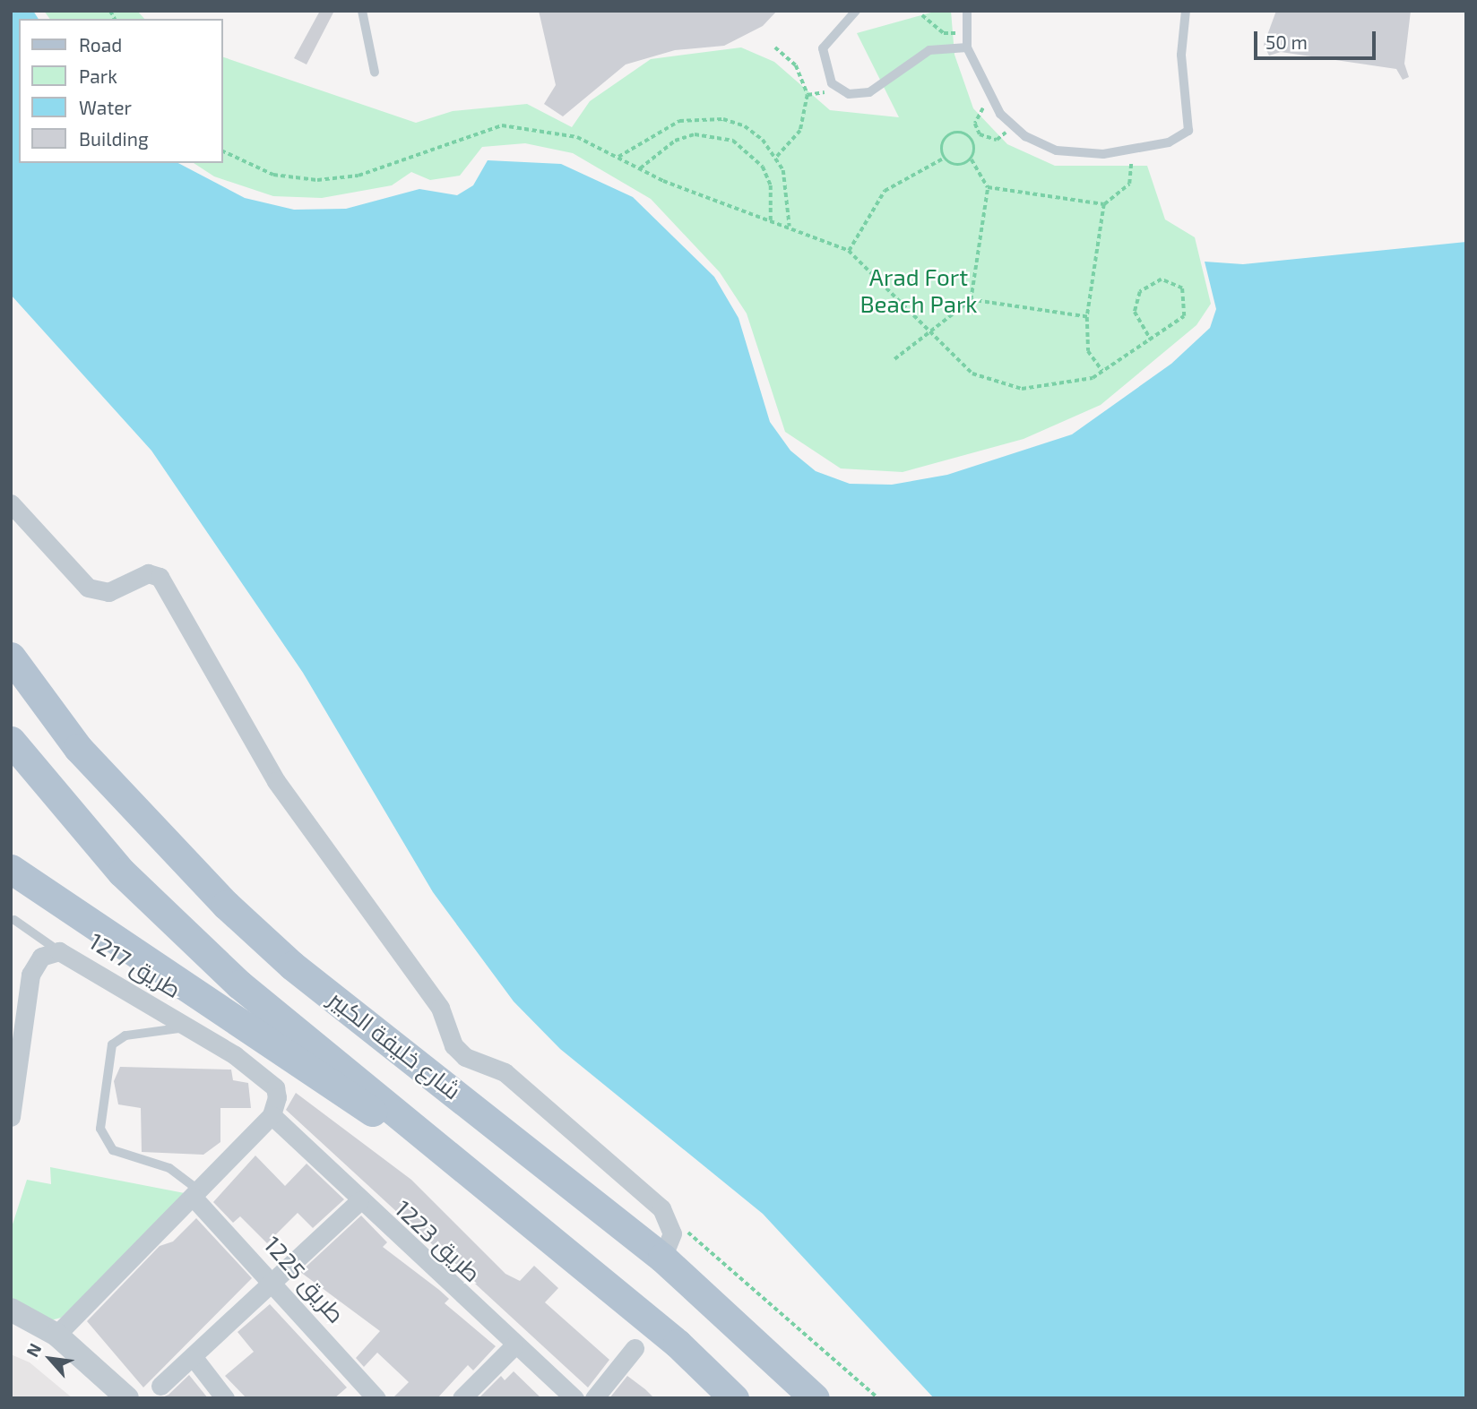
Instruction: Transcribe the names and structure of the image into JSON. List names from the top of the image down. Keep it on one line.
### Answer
{"streets":{"main road":["شارع خليفة الكبير"],"street":["طريق 1217","طريق 1223","طريق 1225"]},"crossings":[["طريق 1217","طريق 1223"]],"parks":["Arad Fort Beach Park"],"legend":["Road","Park","Water","Building"],"scale_bar":"50 m","north":"top left"}
